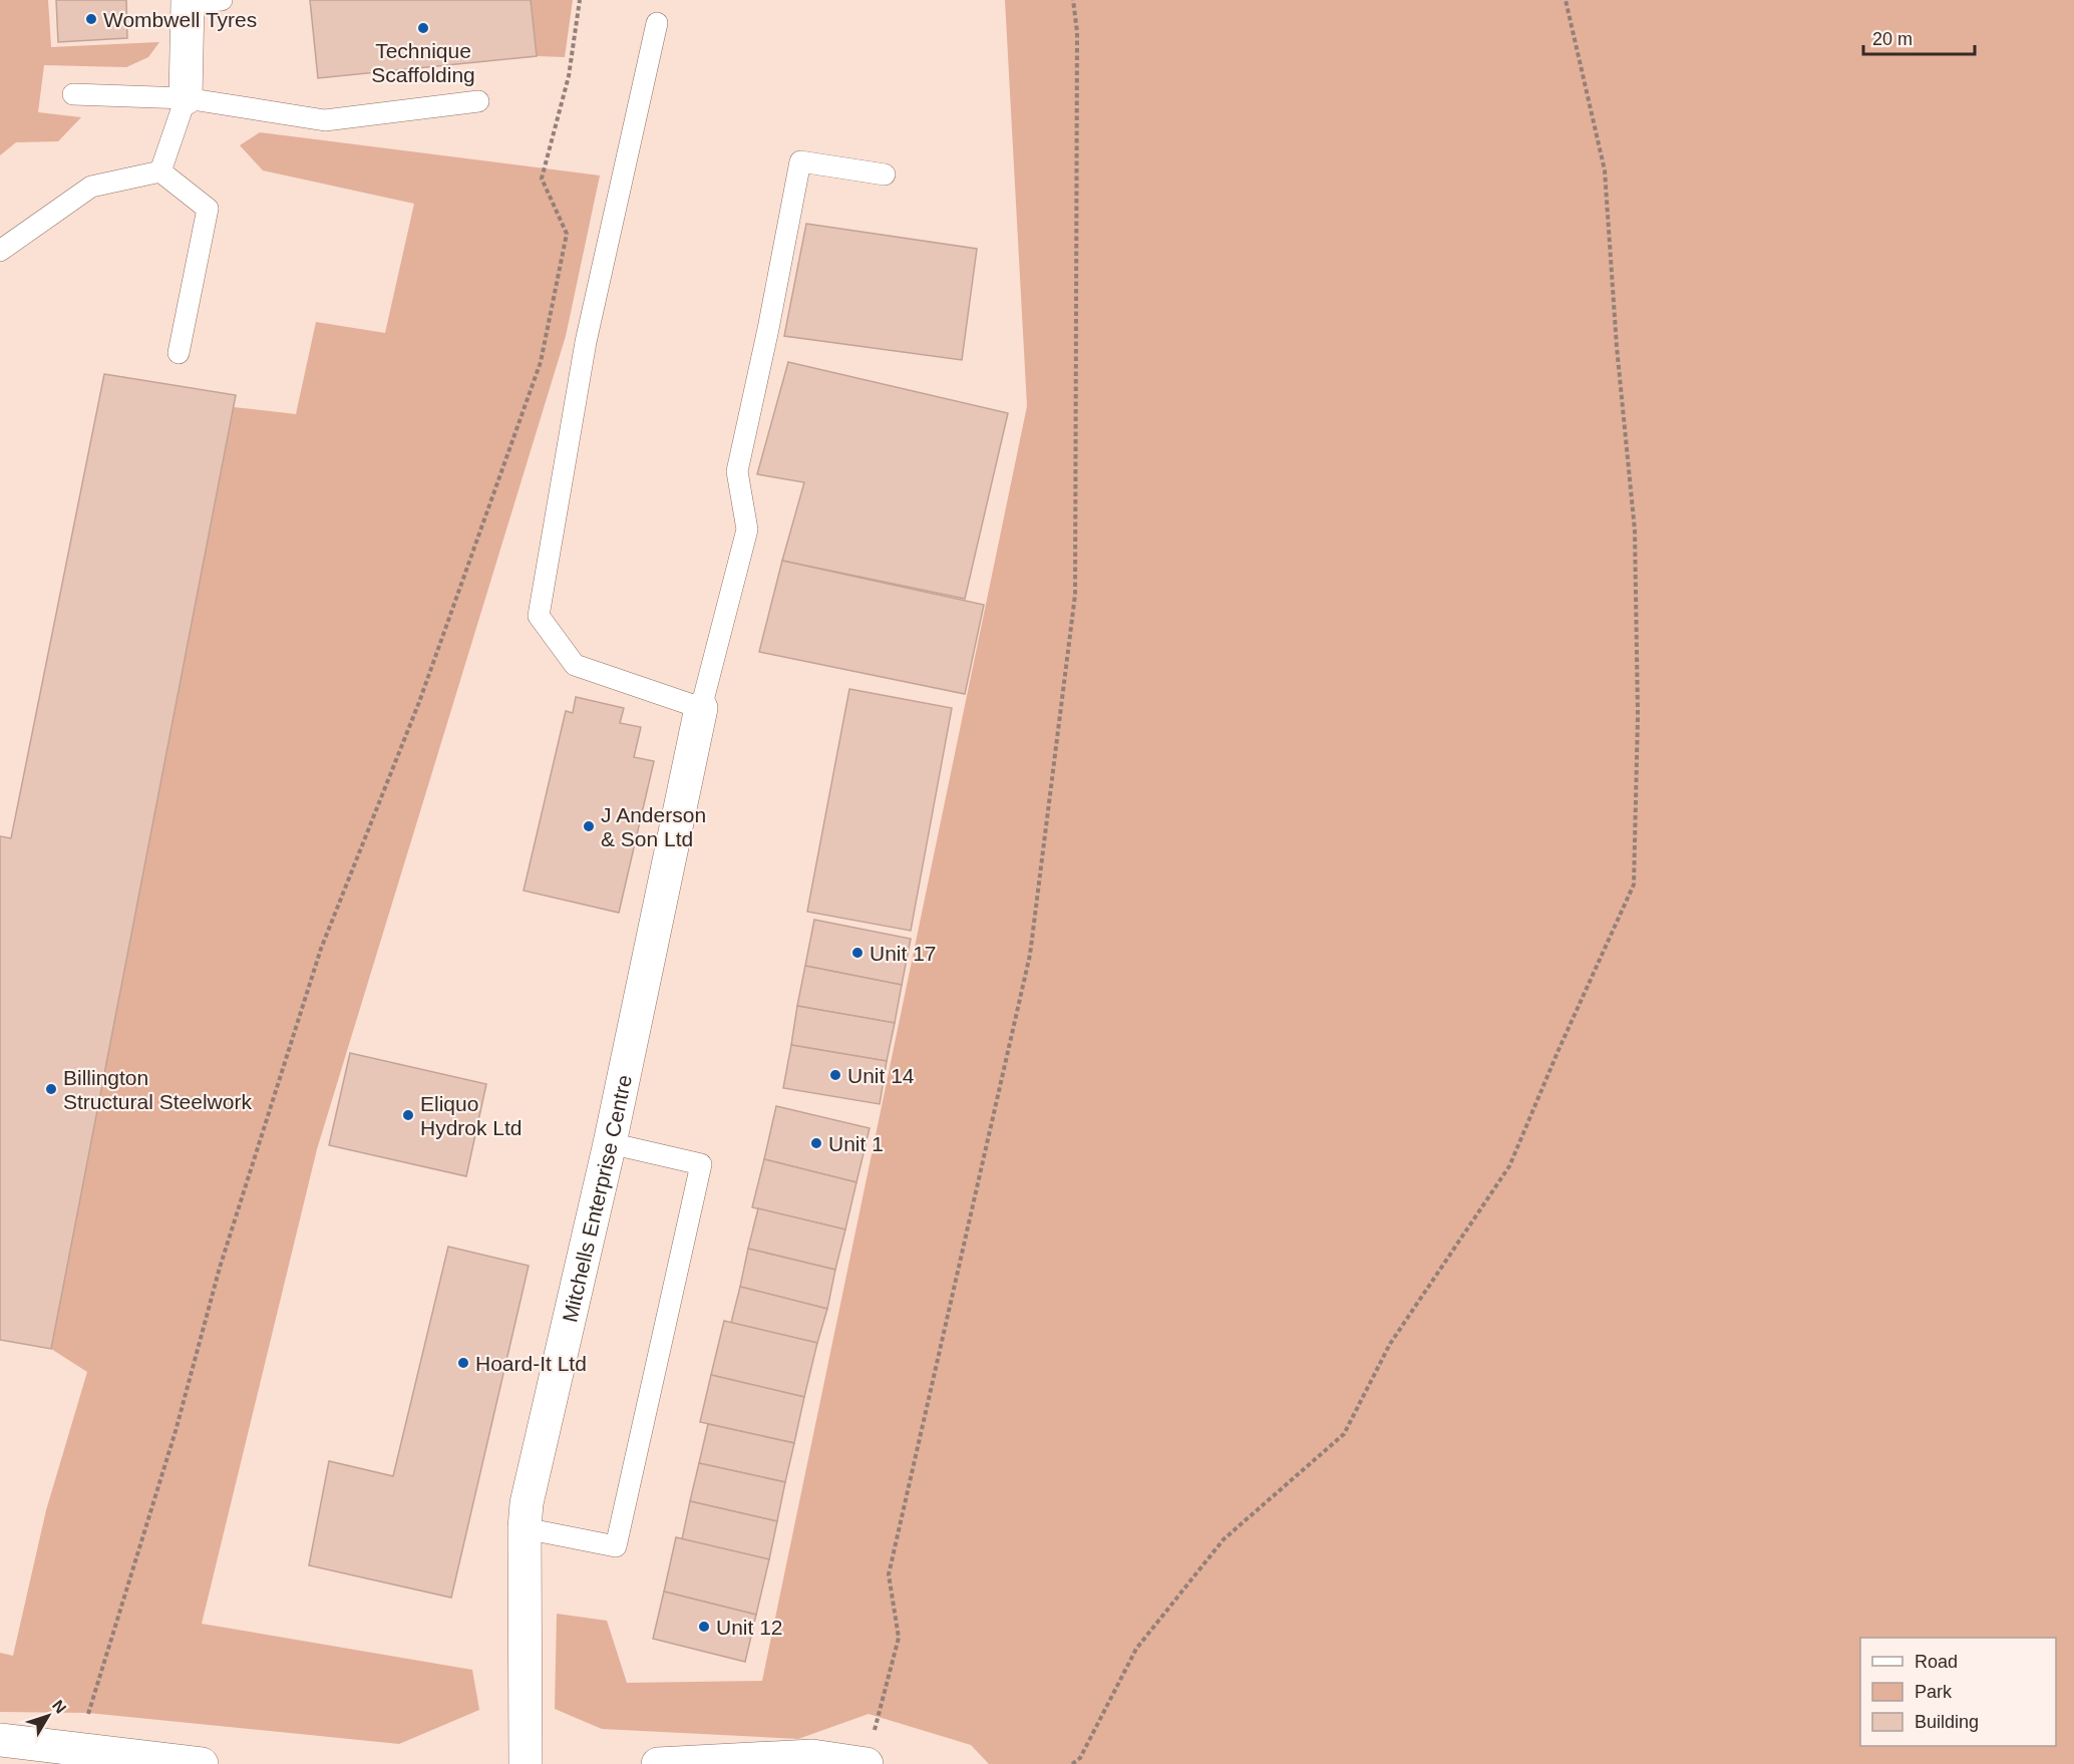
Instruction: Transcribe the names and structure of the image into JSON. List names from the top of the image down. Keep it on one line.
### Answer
{"streets":{"street":["Mitchells Enterprise Centre"]},"places":["Wombwell Tyres","Technique Scaffolding","J Anderson & Son Ltd","Unit 17","Unit 14","Billington Structural Steelwork","Eliquo Hydrok Ltd","Unit 1","Hoard-It Ltd","Unit 12"],"legend":["Road","Park","Building"],"scale_bar":"20 m","north":"top right"}
